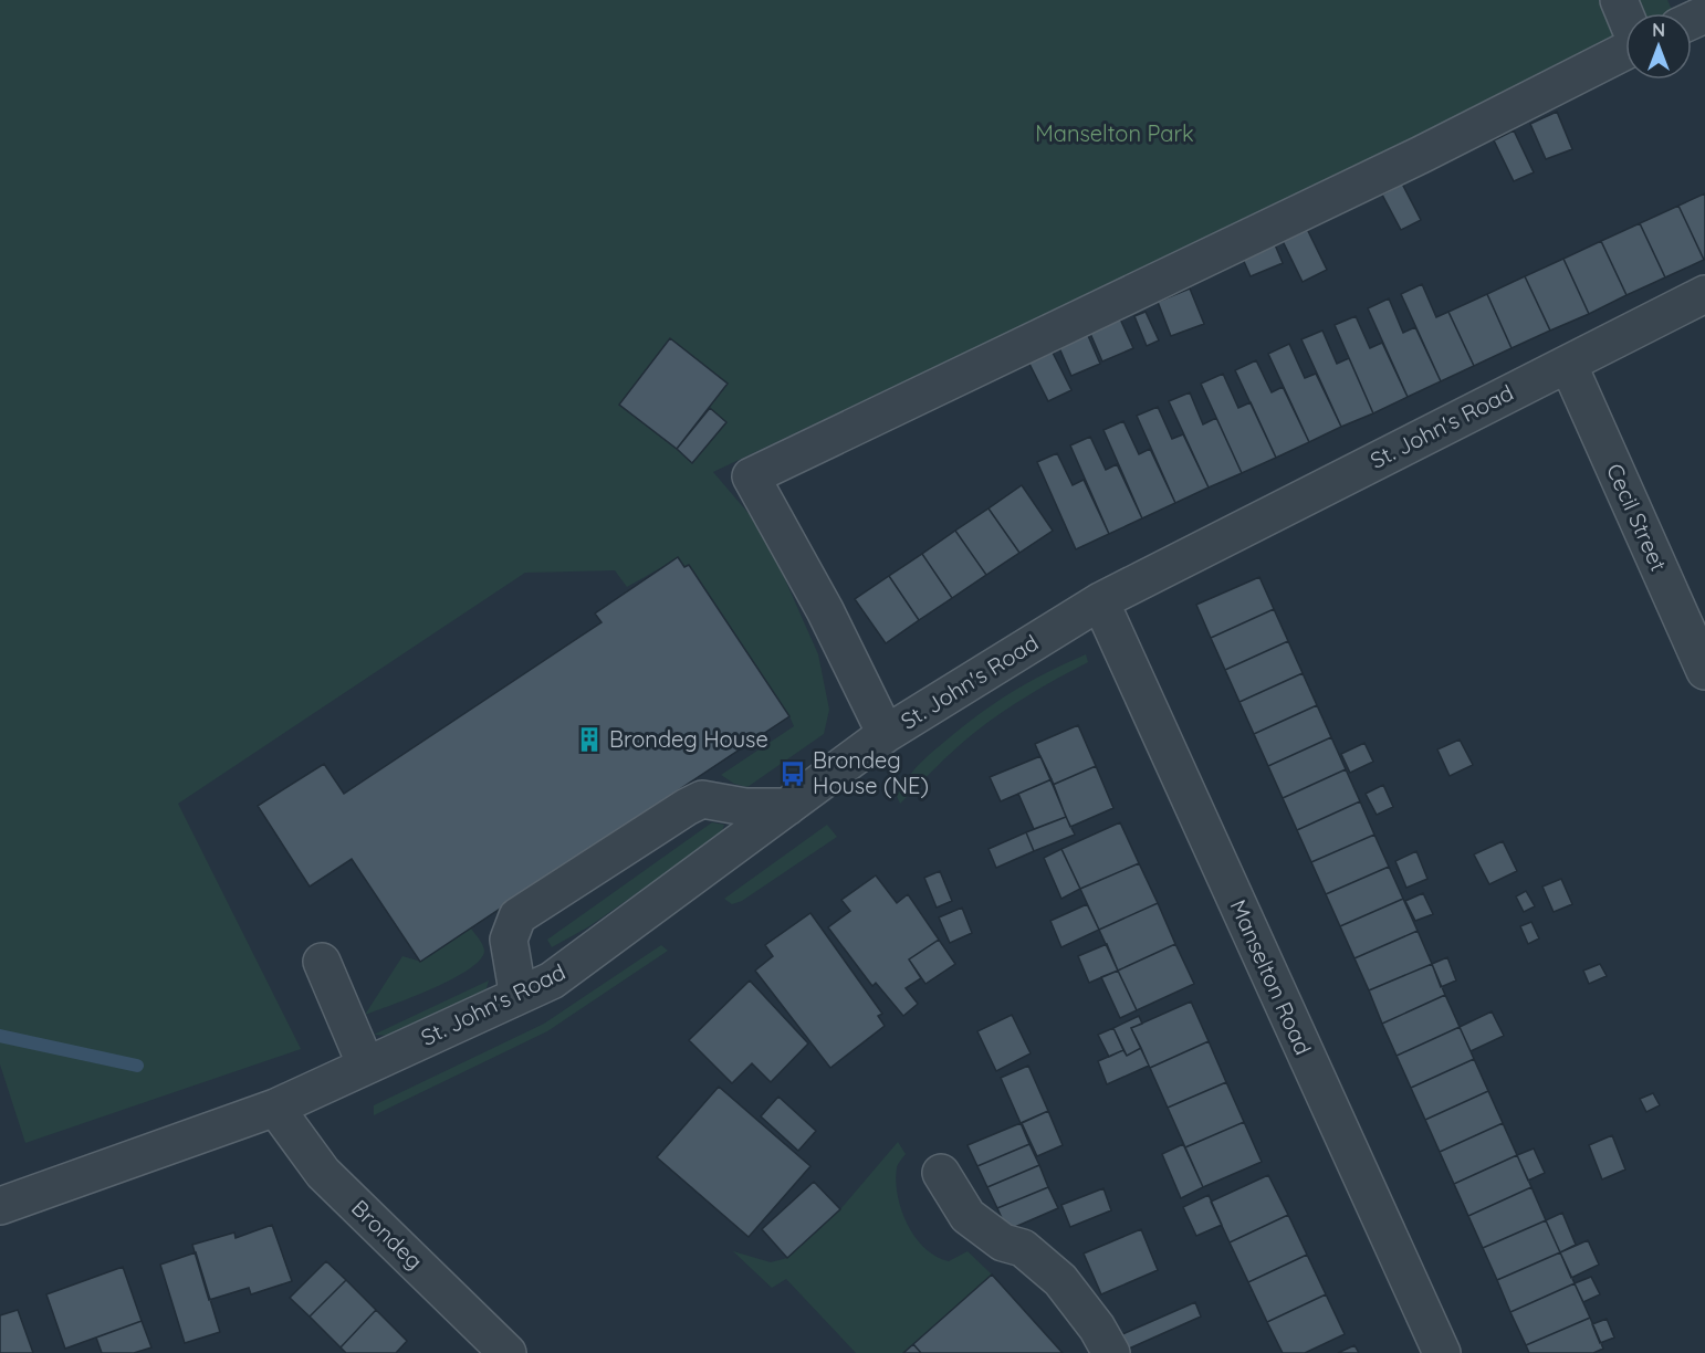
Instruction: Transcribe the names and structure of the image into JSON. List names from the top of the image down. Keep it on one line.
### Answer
{"streets":{"street":["St. John's Road","Cecil Street","Manselton Road","Brondeg"]},"crossings":[["St. John's Road","Cecil Street"],["St. John's Road","Manselton Road"],["St. John's Road","Brondeg"]],"parks":["Manselton Park"],"places":{"building":["Brondeg House"],"bus stop":["Brondeg House (NE)"]},"north":"top"}
